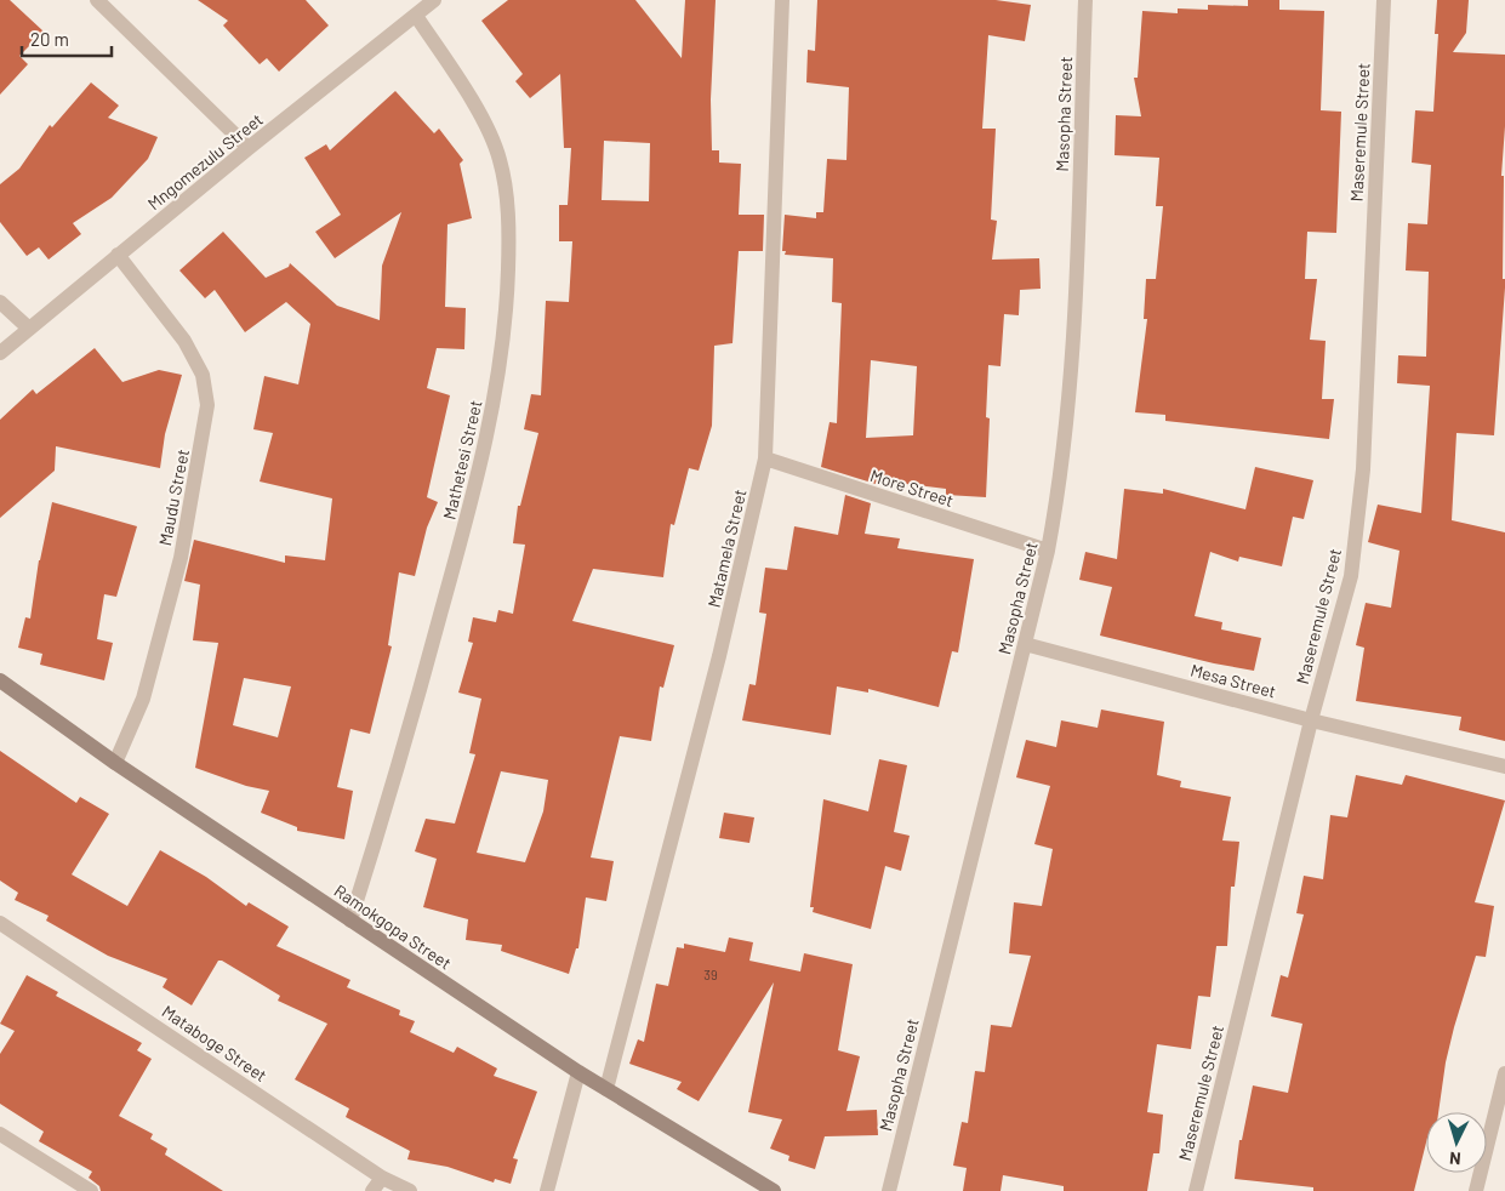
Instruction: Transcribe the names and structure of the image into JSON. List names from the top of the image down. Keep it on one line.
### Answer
{"streets":{"street":["Masopha Street","Maseremule Street","Mngomezulu Street","Mathetesi Street","More Street","Maudu Street","Matamela Street","Mesa Street","Ramokgopa Street","Mataboge Street"]},"crossings":[["Masopha Street","More Street"],["Masopha Street","Mesa Street"],["Maseremule Street","Mesa Street"],["Mngomezulu Street","Mathetesi Street"],["Mngomezulu Street","Maudu Street"],["Mathetesi Street","Ramokgopa Street"],["More Street","Matamela Street"],["Maudu Street","Ramokgopa Street"],["Matamela Street","Ramokgopa Street"]],"house_numbers":["39"],"scale_bar":"20 m","north":"bottom"}
